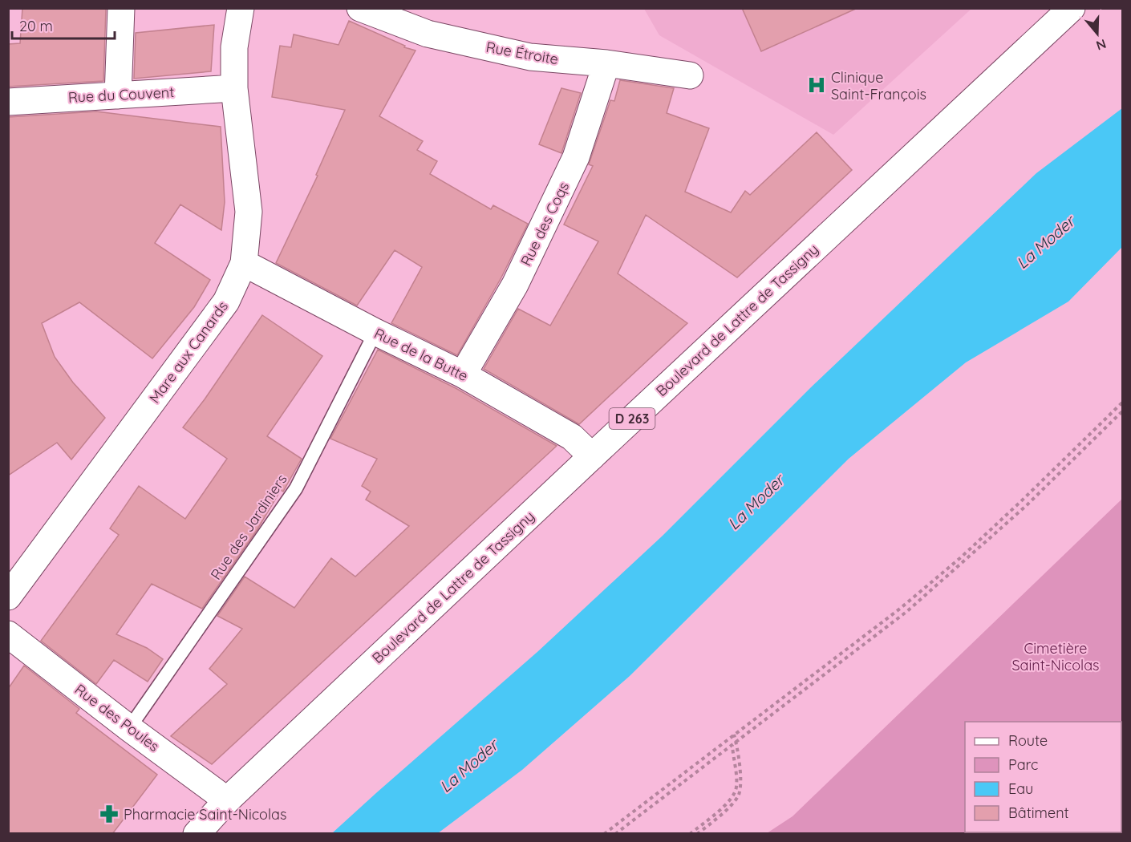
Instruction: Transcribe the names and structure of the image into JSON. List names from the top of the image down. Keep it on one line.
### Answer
{"streets":{"street":["Rue Étroite","Rue du Couvent","Rue des Coqs","Boulevard de Lattre de Tassigny","Mare aux Canards","Rue de la Butte","D 263","Rue des Poules"],"lane":["Rue des Jardiniers"]},"crossings":[["Rue Étroite","Rue des Coqs"],["Rue du Couvent","Mare aux Canards"],["Rue des Coqs","Rue de la Butte"],["Boulevard de Lattre de Tassigny","Rue de la Butte"],["Boulevard de Lattre de Tassigny","Rue des Poules"],["Mare aux Canards","Rue de la Butte"],["Rue de la Butte","Rue des Jardiniers"],["Rue des Jardiniers","Rue des Poules"]],"water":["La Moder"],"parks":["Cimetière Saint-Nicolas"],"places":{"hospital":["Clinique Saint-François"],"pharmacy":["Pharmacie Saint-Nicolas"]},"legend":["Route","Parc","Eau","Bâtiment"],"scale_bar":"20 m","north":"bottom"}
